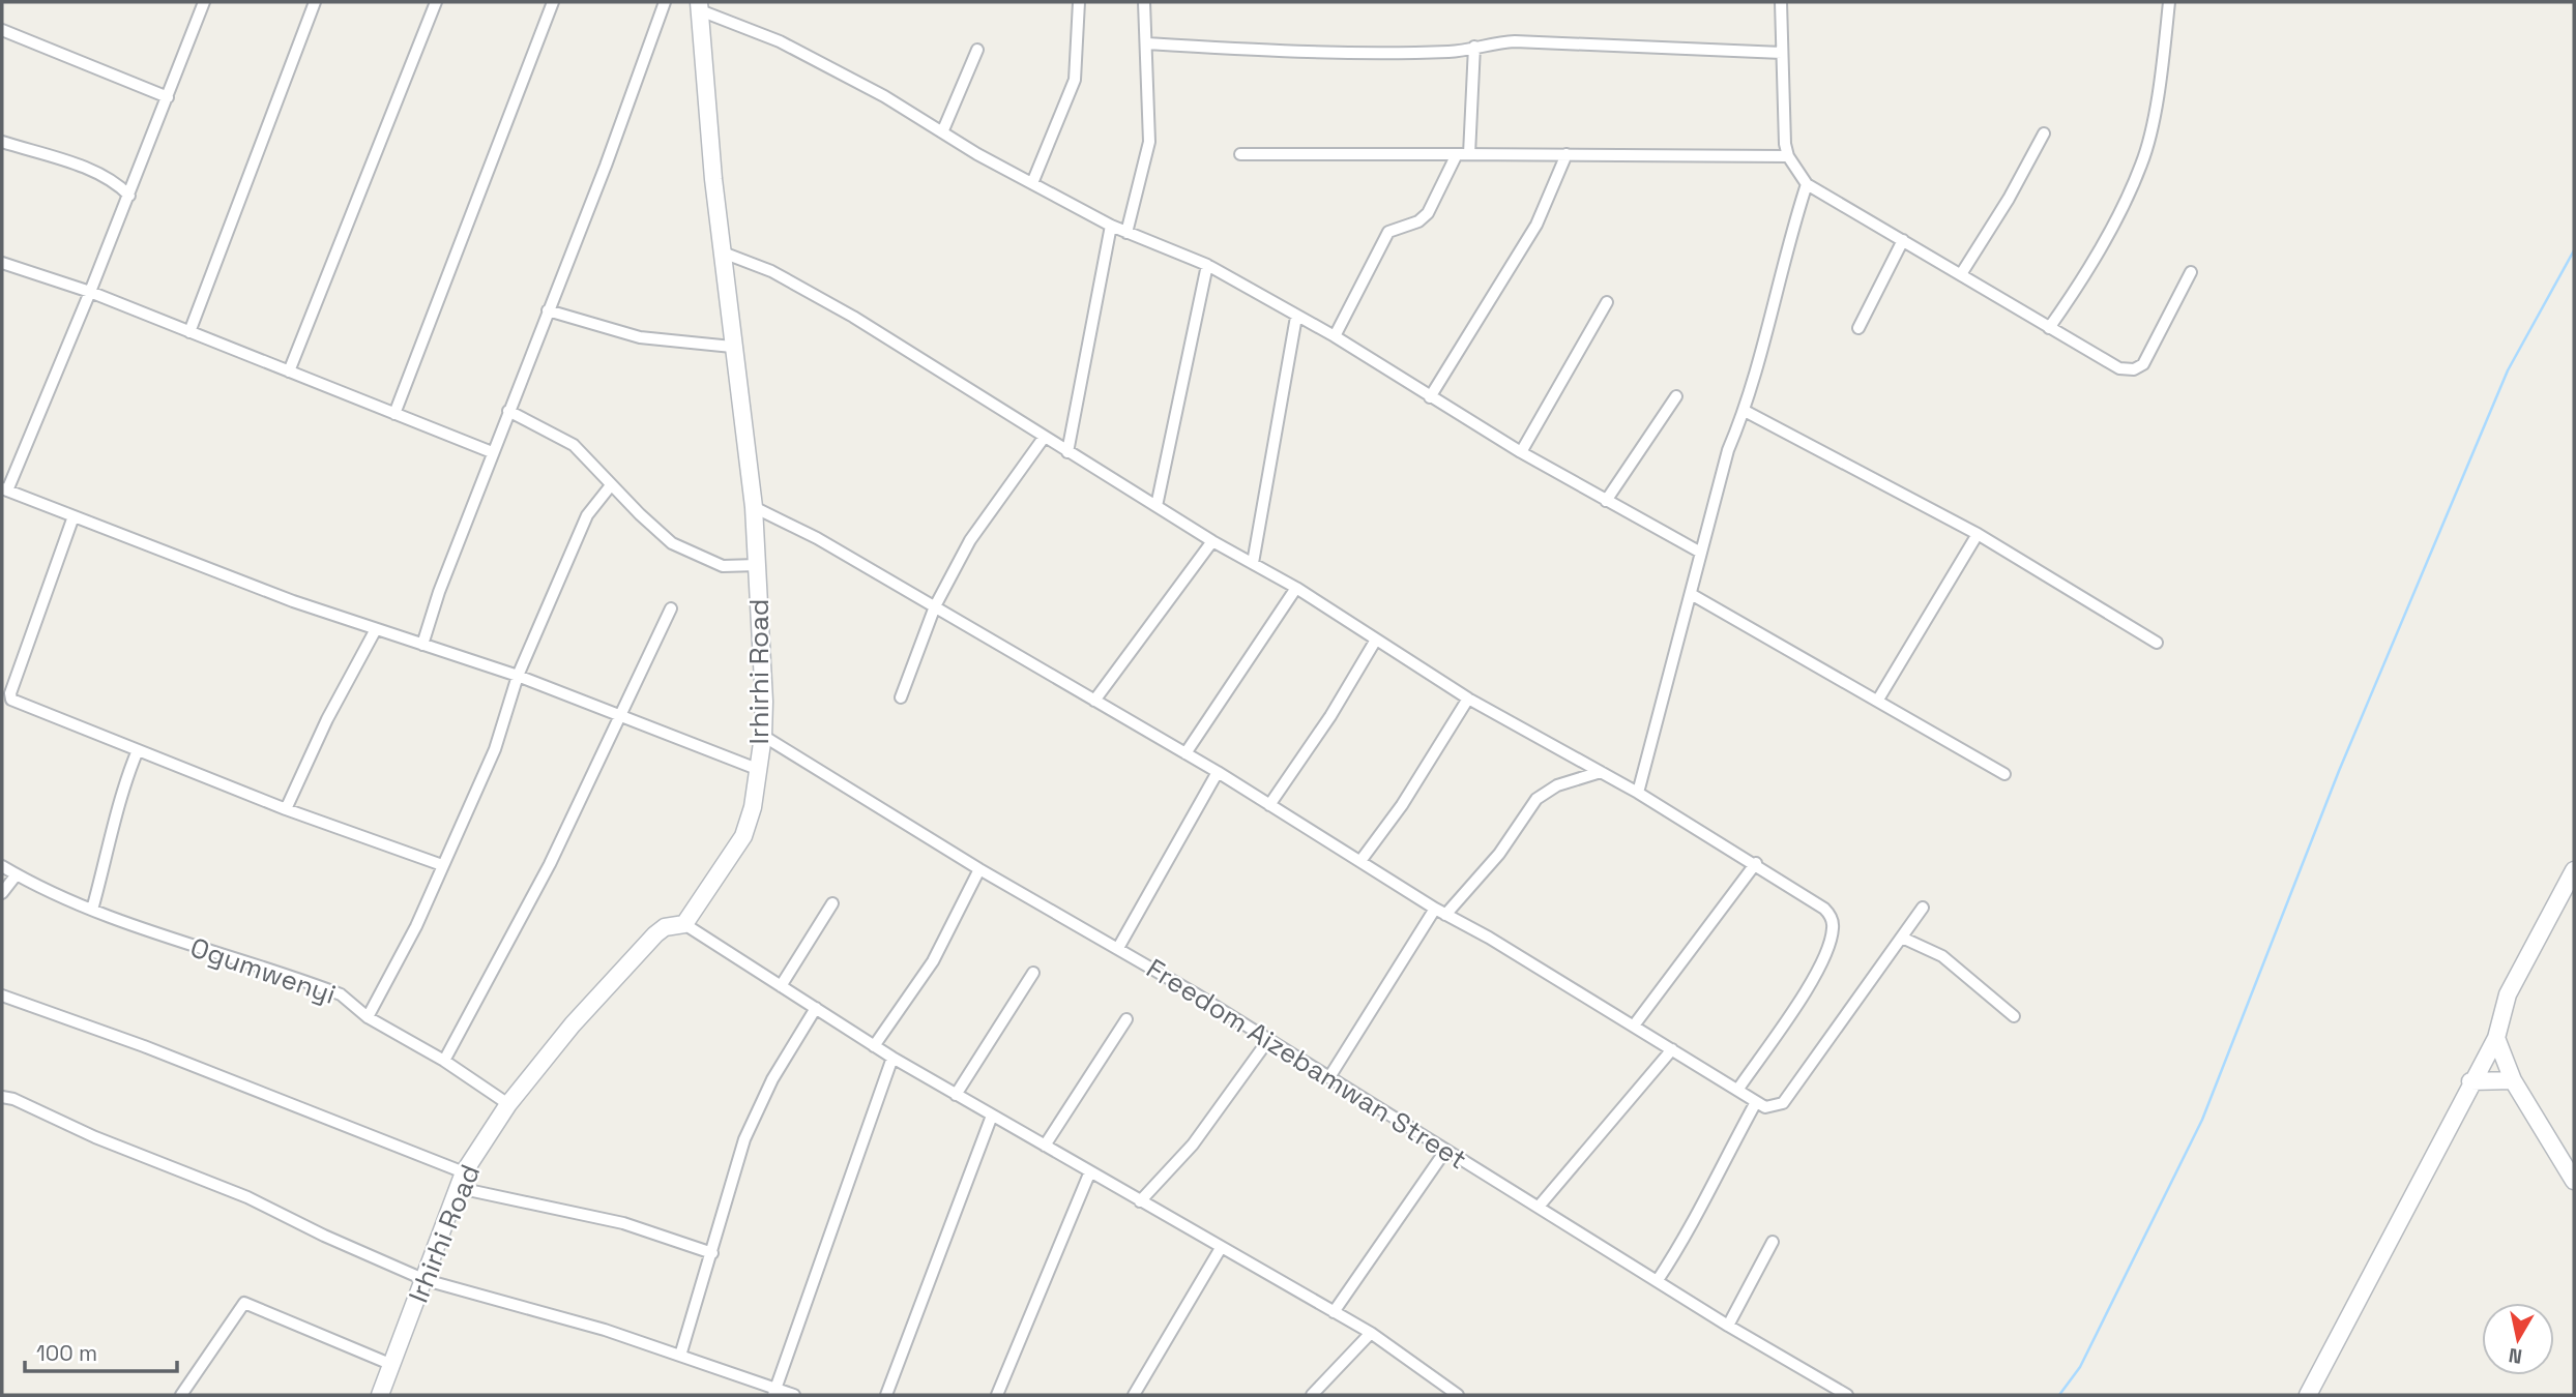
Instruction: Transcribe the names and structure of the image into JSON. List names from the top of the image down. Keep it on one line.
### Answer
{"streets":{"street":["Irhirhi Road","Ogumwenyi","Freedom Aizebamwan Street"]},"crossings":[["Irhirhi Road","Ogumwenyi"],["Irhirhi Road","Freedom Aizebamwan Street"]],"scale_bar":"100 m","north":"bottom"}
